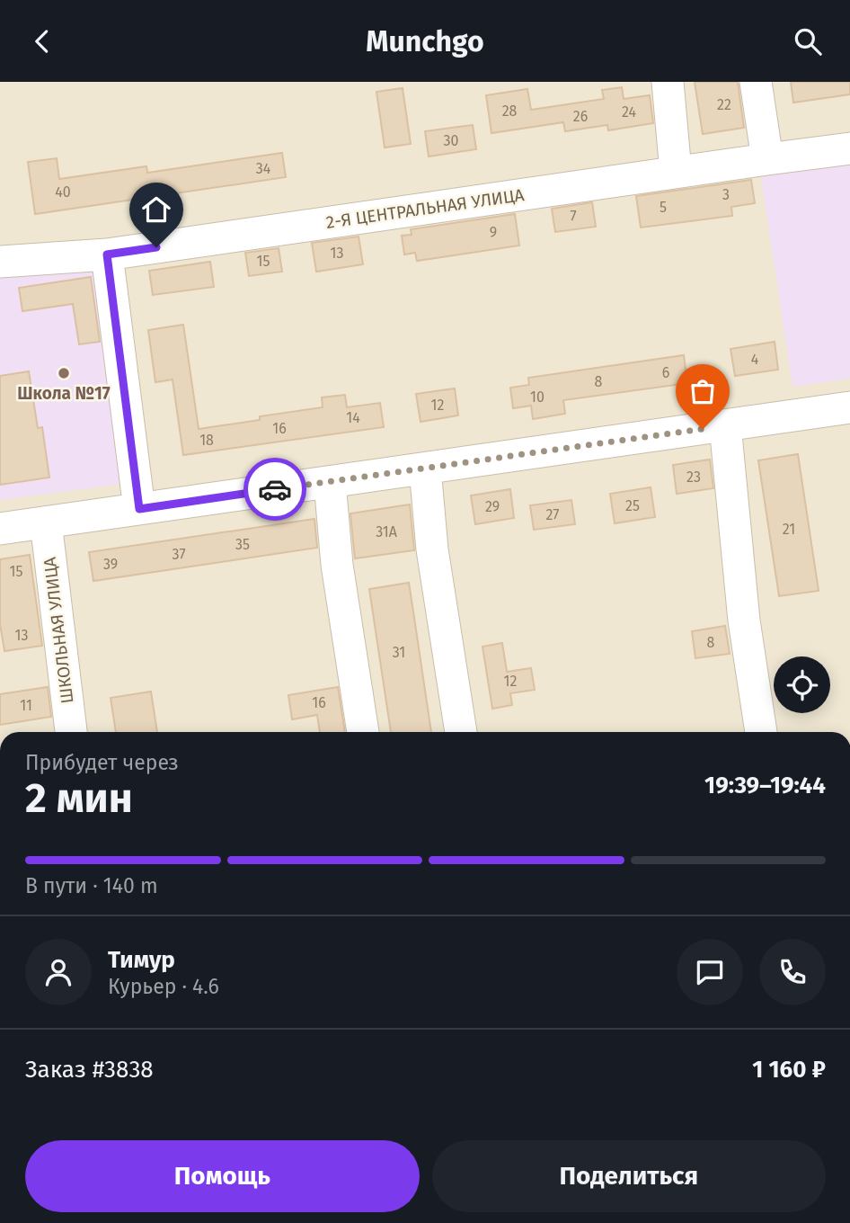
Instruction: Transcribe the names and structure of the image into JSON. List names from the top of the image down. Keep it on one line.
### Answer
{"streets":{"street":["2-Я ЦЕНТРАЛЬНАЯ УЛИЦА","ШКОЛЬНАЯ УЛИЦА"]},"places":["Школа №17"],"house_numbers":["22","28","24","26","30","34","40","3","5","7","9","13","15","4","6","8","10","12","14","16","18","23","25","29","27","21","31А","35","37","39","15","13","8","31","12","16","11"],"page":{"header":"Munchgo","heading":["2 мин","Прибудет через","19:39–19:44"],"panel":["Тимур","Курьер · 4.6","Заказ #3838","1 160 ₽"],"bar":"В пути · 140 m","buttons":["Помощь","Поделиться"]}}
